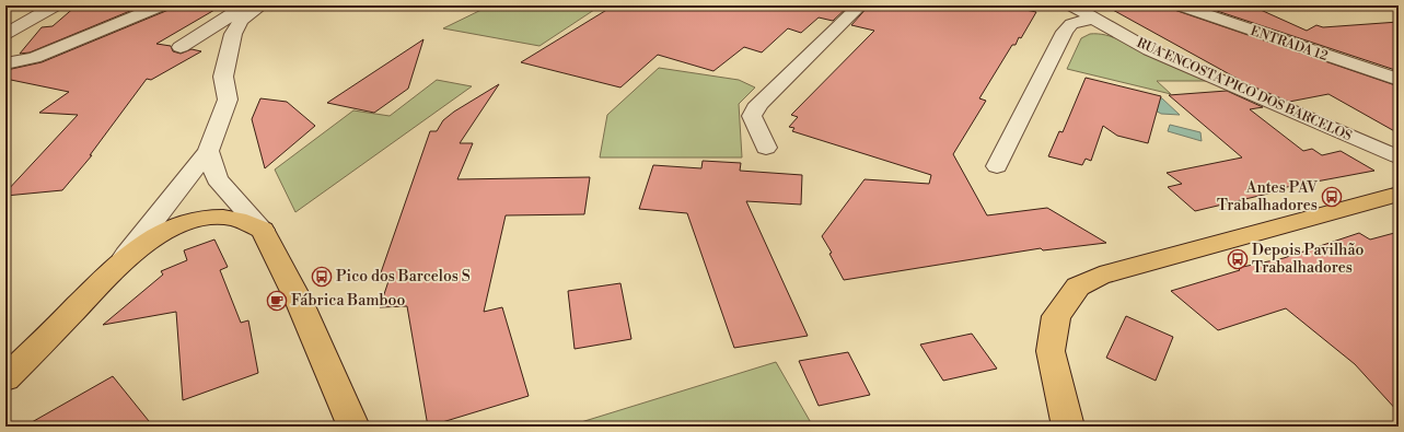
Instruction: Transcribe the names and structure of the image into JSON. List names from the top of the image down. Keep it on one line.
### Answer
{"streets":{"street":["ENTRADA 12","RUA ENCOSTA PICO DOS BARCELOS"]},"places":{"bus stop":["Antes PAV Trabalhadores","Depois Pavilhão Trabalhadores","Pico dos Barcelos S"],"cafe":["Fábrica Bamboo"]}}
